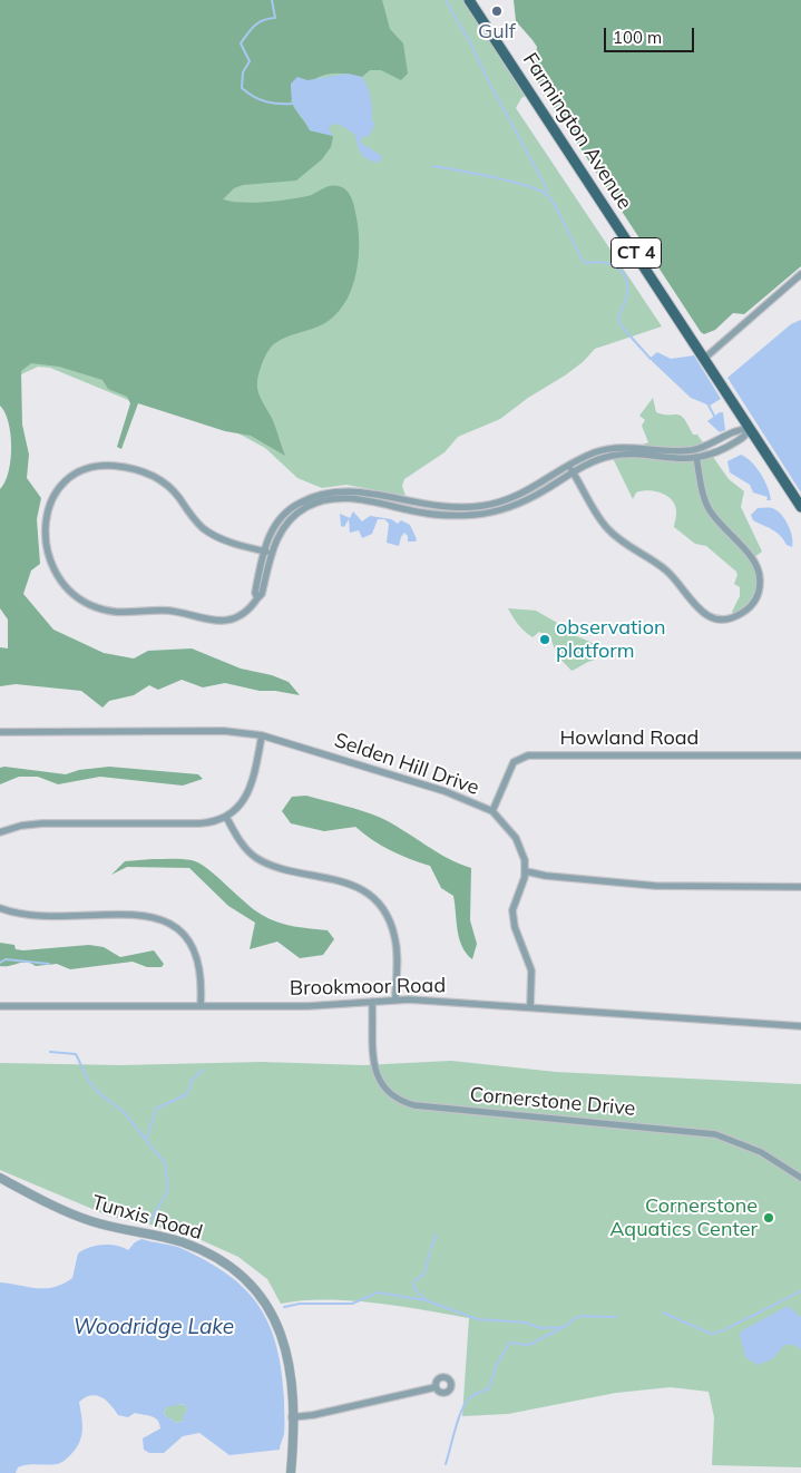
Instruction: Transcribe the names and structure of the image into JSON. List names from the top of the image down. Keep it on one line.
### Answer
{"streets":{"main road":["Farmington Avenue","CT 4"],"street":["Howland Road","Selden Hill Drive","Brookmoor Road","Cornerstone Drive","Tunxis Road"]},"crossings":[["Howland Road","Selden Hill Drive"],["Brookmoor Road","Cornerstone Drive"]],"water":["Woodridge Lake"],"places":["Gulf","observation platform","Cornerstone Aquatics Center"],"scale_bar":"100 m"}
